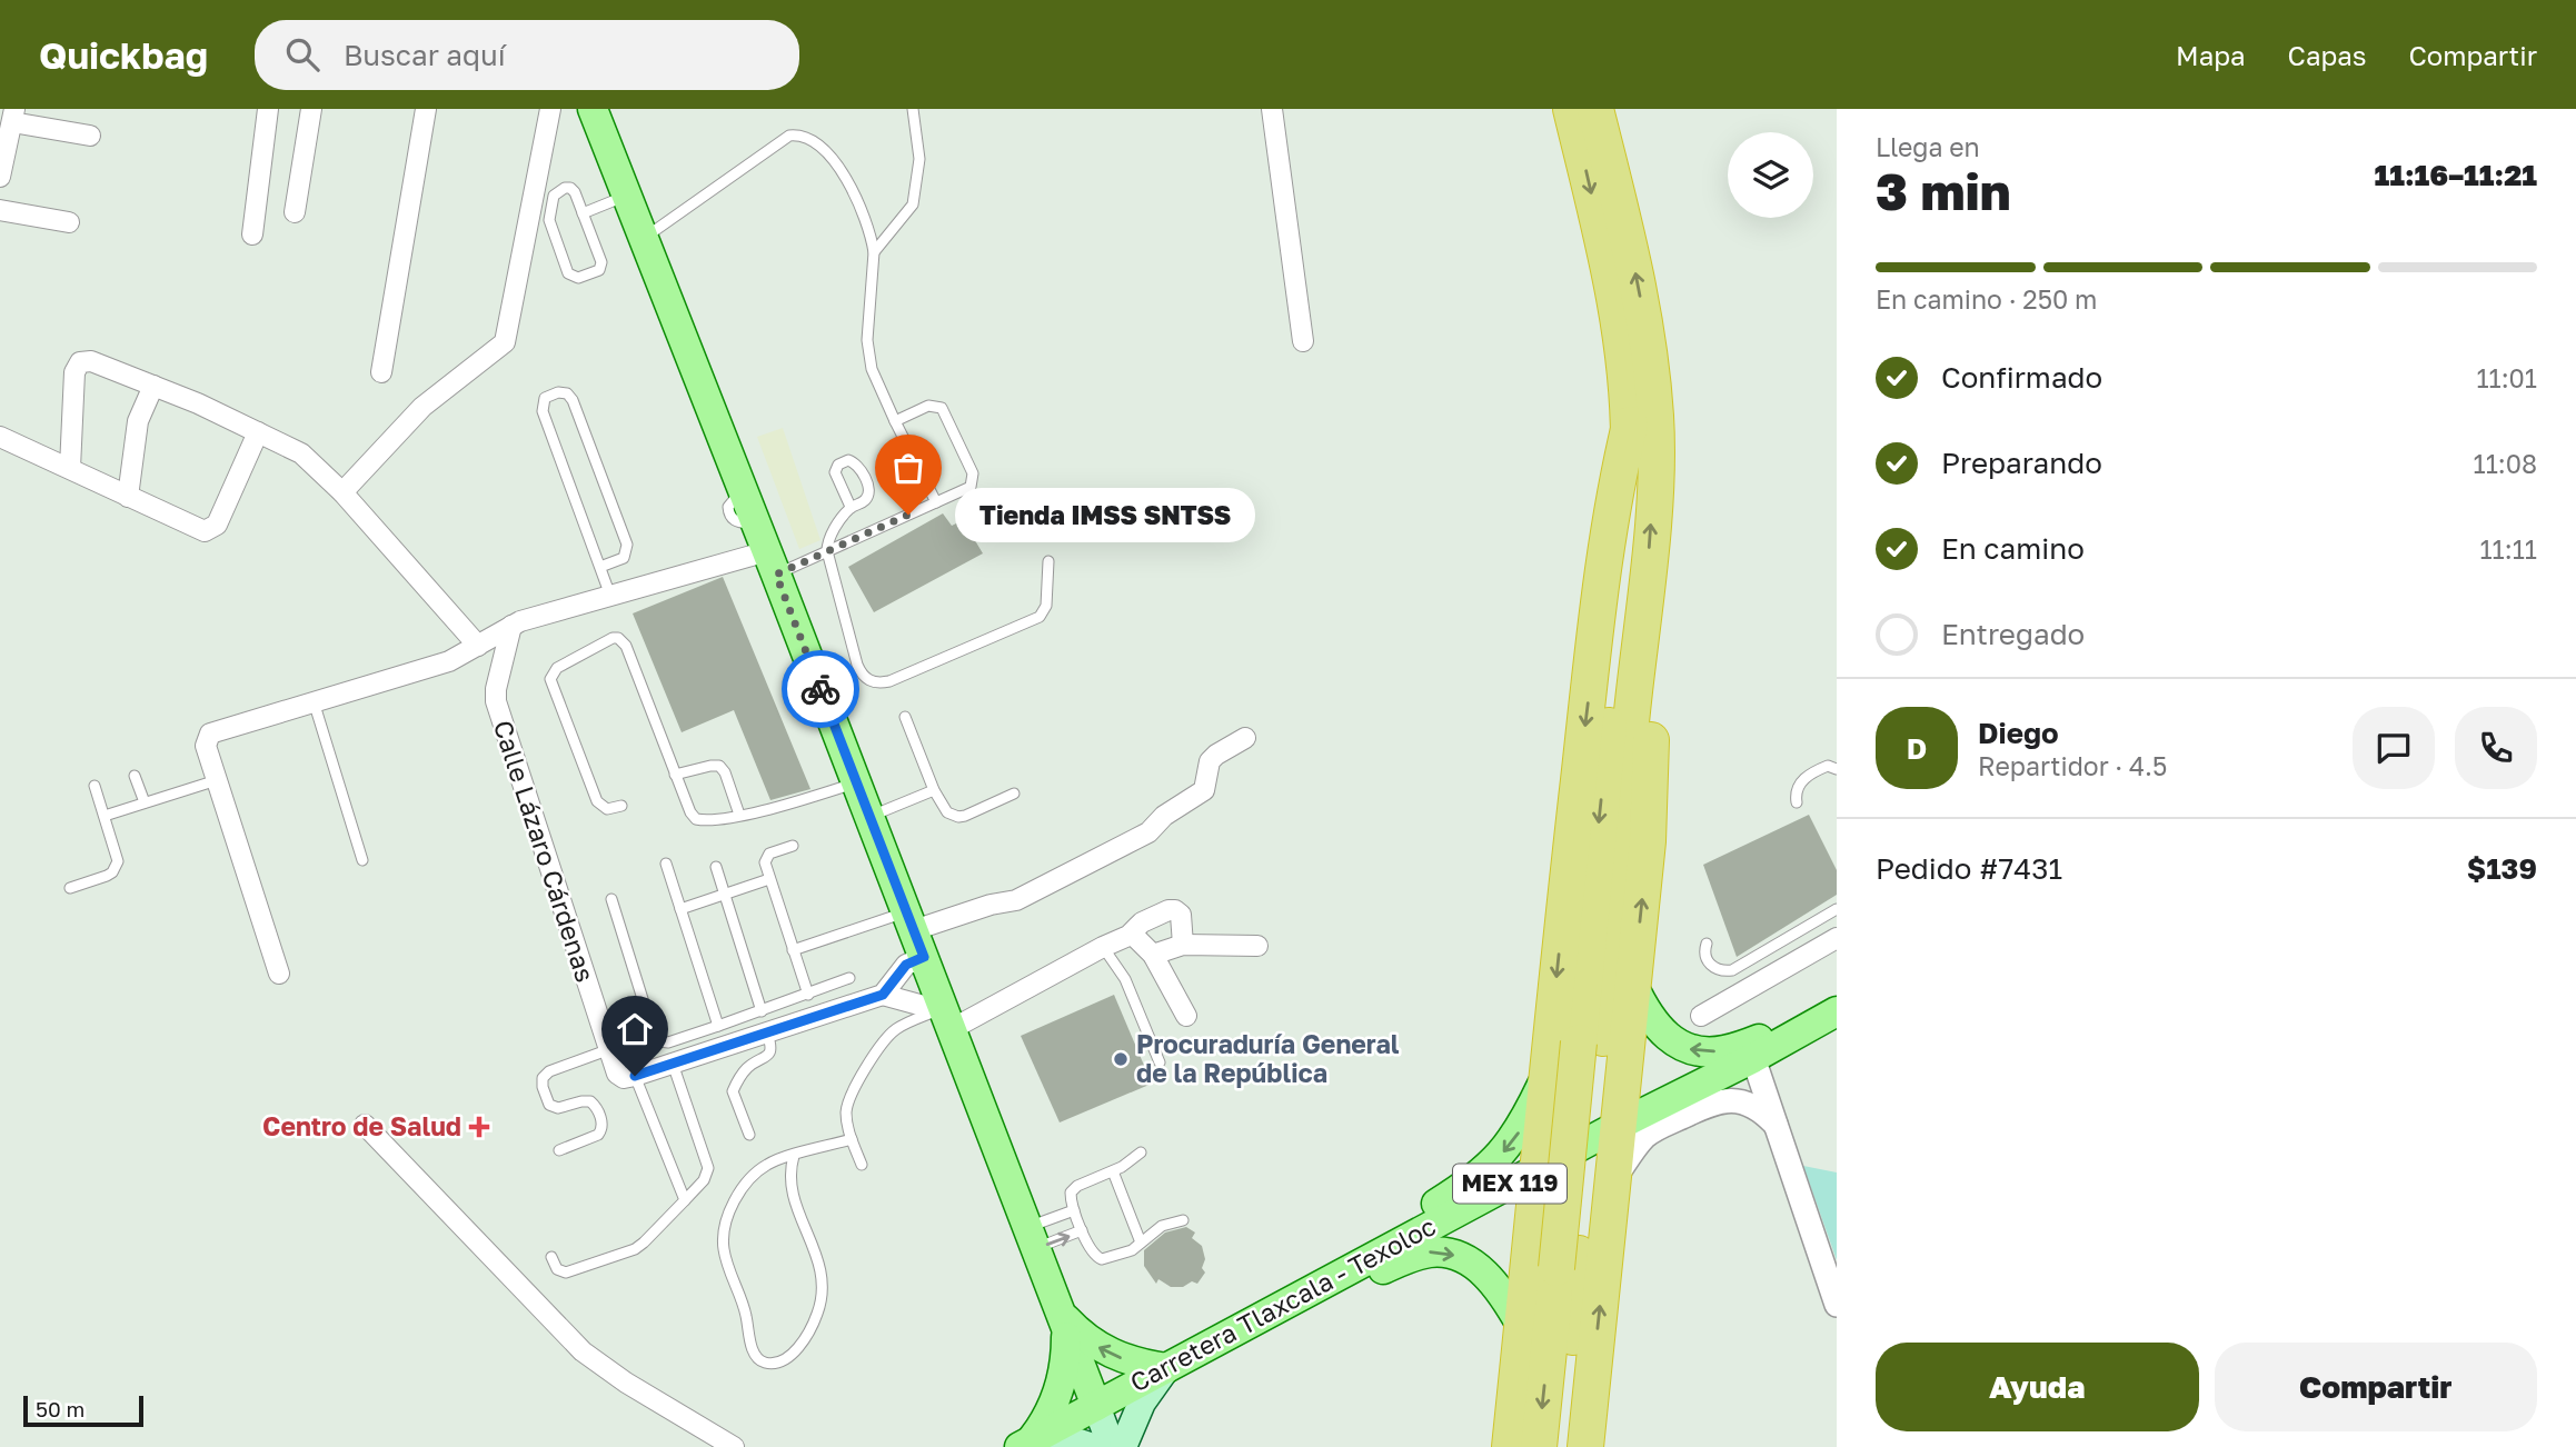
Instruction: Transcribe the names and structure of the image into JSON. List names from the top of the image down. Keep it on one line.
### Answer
{"streets":{"main road":["MEX 119","Carretera Tlaxcala - Texoloc"],"street":["Calle Lázaro Cárdenas"]},"places":{"other":["Tienda IMSS SNTSS","Procuraduría General de la República"],"health":["Centro de Salud"]},"scale_bar":"50 m","page":{"header":"Quickbag","search":"Buscar aquí","nav":["Mapa","Capas","Compartir"],"heading":["3 min","Llega en","11:16–11:21"],"panel":["Diego","Repartidor · 4.5","Pedido #7431","$139"],"bar":"En camino · 250 m","list":[["Confirmado","11:01"],["Preparando","11:08"],["En camino","11:11"],"Entregado"],"bubble":"Tienda IMSS SNTSS","round":"D","buttons":["Ayuda","Compartir"],"scale":"50 m"}}
